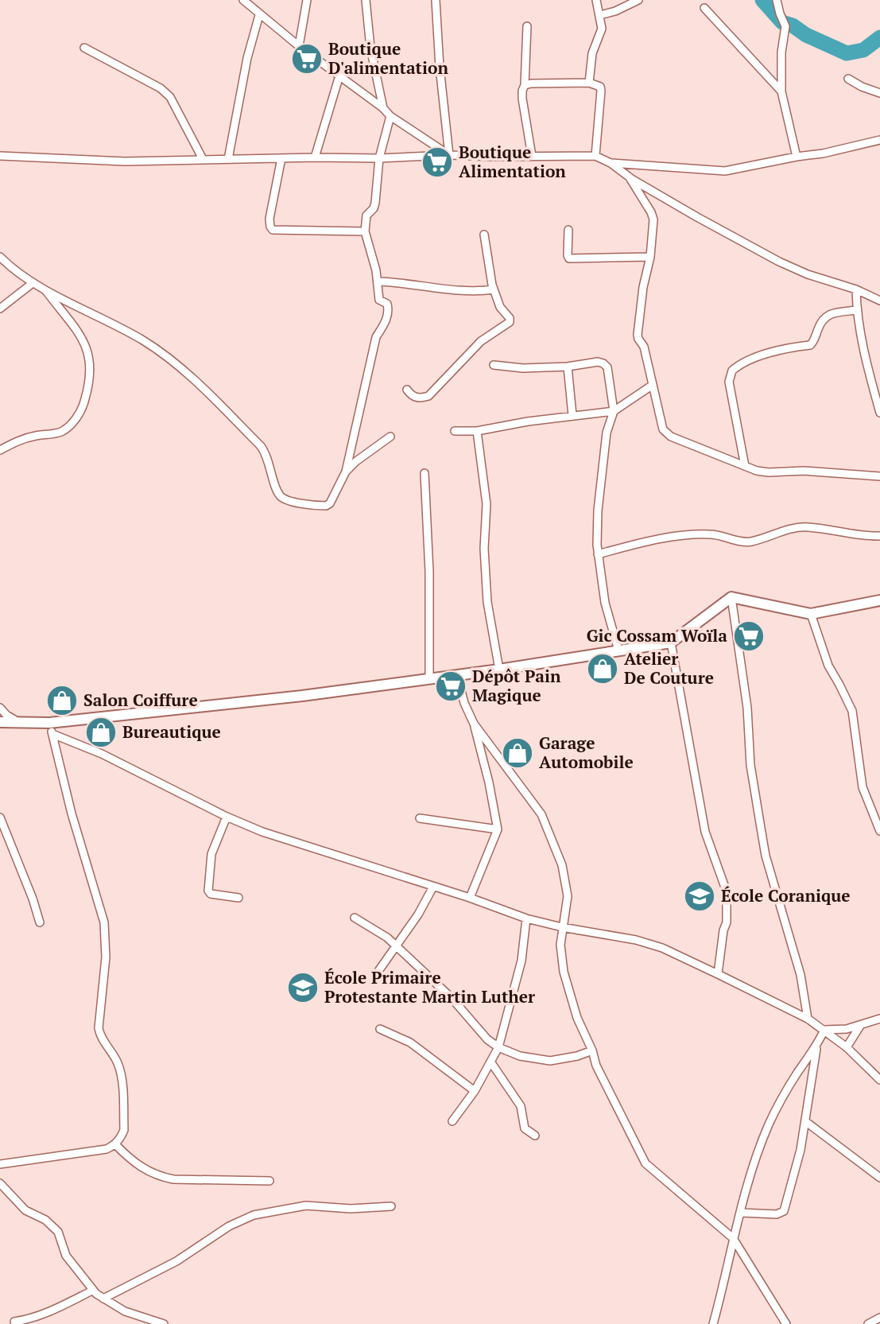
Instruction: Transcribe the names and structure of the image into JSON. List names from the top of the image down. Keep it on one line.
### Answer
{"places":{"supermarket":["Boutique D'alimentation","Boutique Alimentation","Gic Cossam Woïla","Dépôt Pain Magique"],"shop":["Atelier De Couture","Salon Coiffure","Bureautique","Garage Automobile"],"school or university":["École Coranique","École Primaire Protestante Martin Luther"]}}
